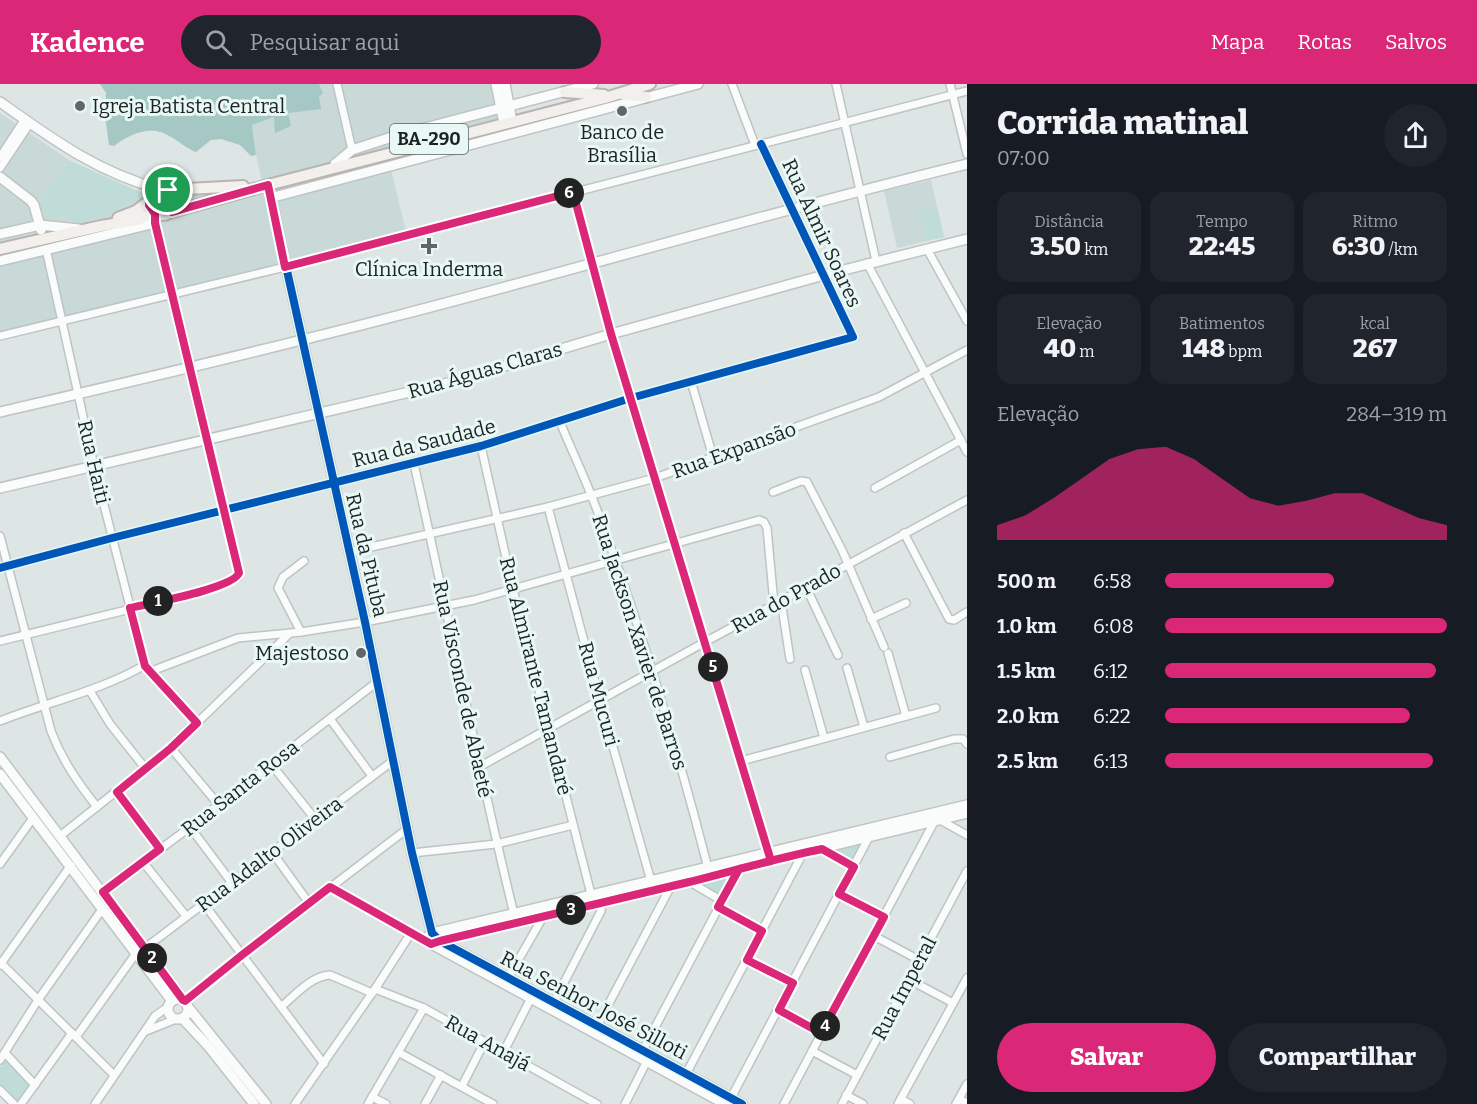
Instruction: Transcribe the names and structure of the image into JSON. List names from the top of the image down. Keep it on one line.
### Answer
{"streets":{"main road":["BA-290"],"street":["Rua Almir Soares","Rua Águas Claras","Rua da Saudade","Rua Expansão","Rua Haiti","Rua da Pituba","Rua do Prado","Rua Jackson Xavier de Barros","Rua Almirante Tamandaré","Rua Visconde de Abaeté","Rua Mucuri","Rua Santa Rosa","Rua Adalto Oliveira","Rua Imperal","Rua Senhor José Silloti","Rua Anajá"]},"crossings":[["BA-290","Rua da Pituba"],["Rua Almir Soares","Rua Águas Claras"],["Rua Almir Soares","Rua da Saudade"],["Rua Águas Claras","Rua Haiti"],["Rua Águas Claras","Rua da Pituba"],["Rua da Saudade","Rua Haiti"],["Rua da Saudade","Rua da Pituba"],["Rua da Saudade","Rua Jackson Xavier de Barros"],["Rua da Saudade","Rua Almirante Tamandaré"],["Rua da Saudade","Rua Visconde de Abaeté"],["Rua Expansão","Rua da Pituba"],["Rua Expansão","Rua Jackson Xavier de Barros"],["Rua Expansão","Rua Almirante Tamandaré"],["Rua Expansão","Rua Visconde de Abaeté"],["Rua Expansão","Rua Mucuri"],["Rua da Pituba","Rua Santa Rosa"],["Rua da Pituba","Rua Adalto Oliveira"],["Rua da Pituba","Rua Senhor José Silloti"],["Rua do Prado","Rua Jackson Xavier de Barros"],["Rua do Prado","Rua Almirante Tamandaré"],["Rua do Prado","Rua Visconde de Abaeté"],["Rua do Prado","Rua Mucuri"]],"places":{"other":["Igreja Batista Central","Banco de Brasília","Majestoso"],"health":["Clínica Inderma"]},"page":{"header":"Kadence","search":"Pesquisar aqui","nav":["Mapa","Rotas","Salvos"],"heading":["Corrida matinal","07:00"],"pins":["6","1","5","3","2","4"],"stats":[["Distância","3.50 km"],["Tempo","22:45"],["Ritmo","6:30 /km"],["Elevação","40 m"],["Batimentos","148 bpm"],["kcal","267"]],"chart":["Elevação","284–319 m"],"list":[{"name":"500 m","note":"6:58"},{"name":"1.0 km","note":"6:08"},{"name":"1.5 km","note":"6:12"},{"name":"2.0 km","note":"6:22"},{"name":"2.5 km","note":"6:13"}],"buttons":["Salvar","Compartilhar"]}}
